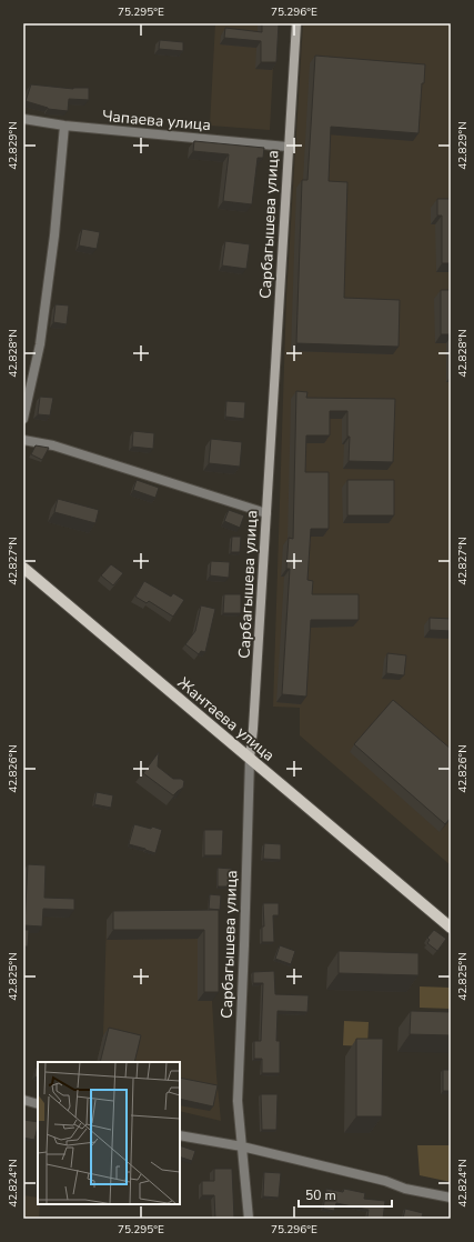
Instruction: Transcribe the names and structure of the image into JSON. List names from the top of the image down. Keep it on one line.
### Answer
{"streets":{"main road":["Жантаева улица"],"street":["Чапаева улица","Сарбагышева улица"]},"crossings":[["Чапаева улица","Сарбагышева улица"],["Сарбагышева улица","Жантаева улица"]],"scale_bar":"50 m","coordinates":["75.295°E","75.296°E","42.829°N","42.828°N","42.827°N","42.826°N","42.825°N","42.824°N"]}
